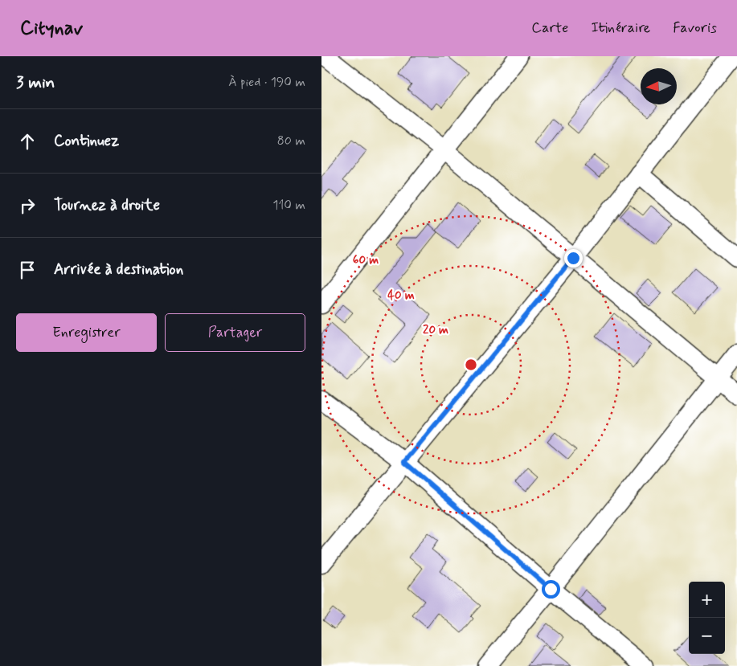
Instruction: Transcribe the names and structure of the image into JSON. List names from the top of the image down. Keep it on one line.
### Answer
{"north":"left","page":{"header":"Citynav","nav":["Carte","Itinéraire","Favoris"],"heading":["3 min","À pied · 190 m"],"list":[["Continuez","80 m"],["Tournez à droite","110 m"],"Arrivée à destination"],"buttons":["Enregistrer","Partager"],"map_buttons":["+","−"]},"rings":["60 m","40 m","20 m"]}
